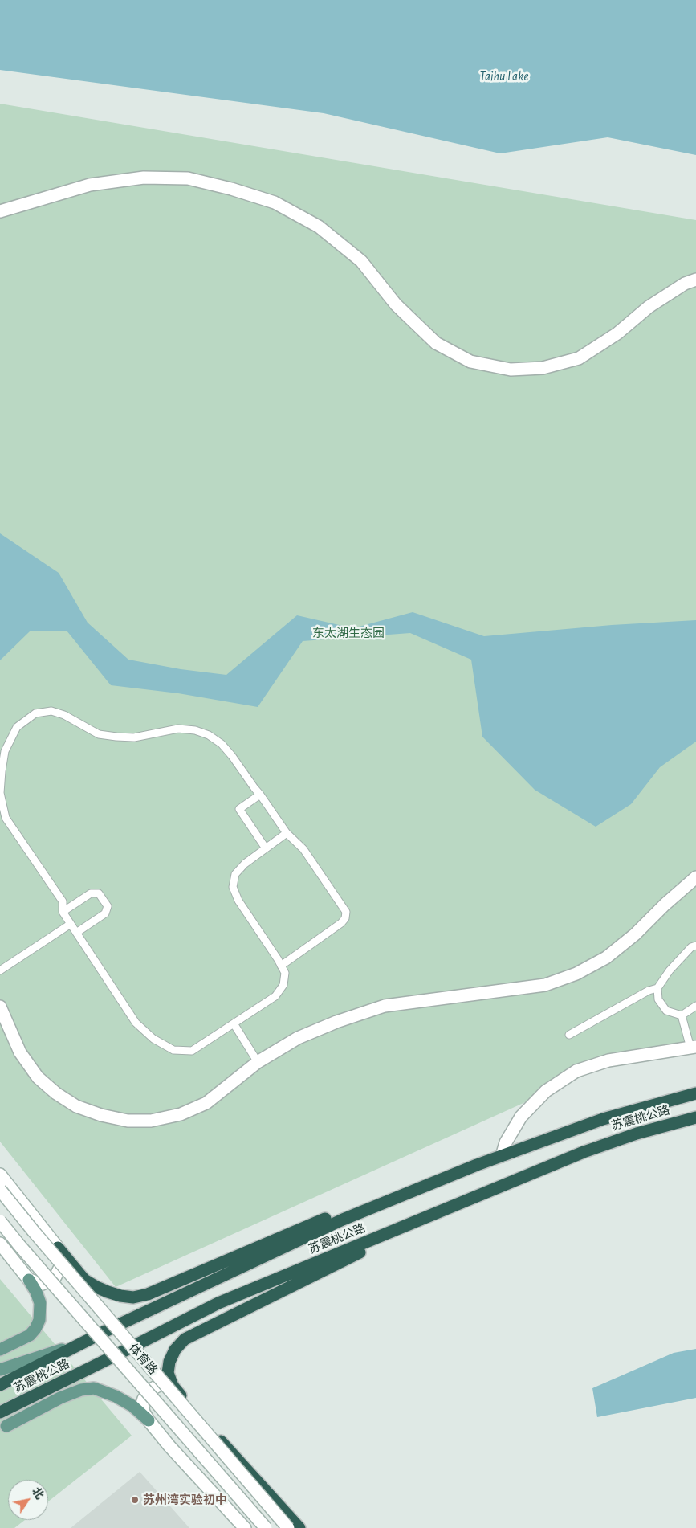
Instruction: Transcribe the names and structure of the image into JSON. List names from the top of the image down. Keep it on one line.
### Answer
{"streets":{"highway":["苏震桃公路"],"street":["体育路"]},"water":["Taihu Lake"],"parks":["东太湖生态园"],"places":["苏州湾实验初中"],"north":"top right"}
